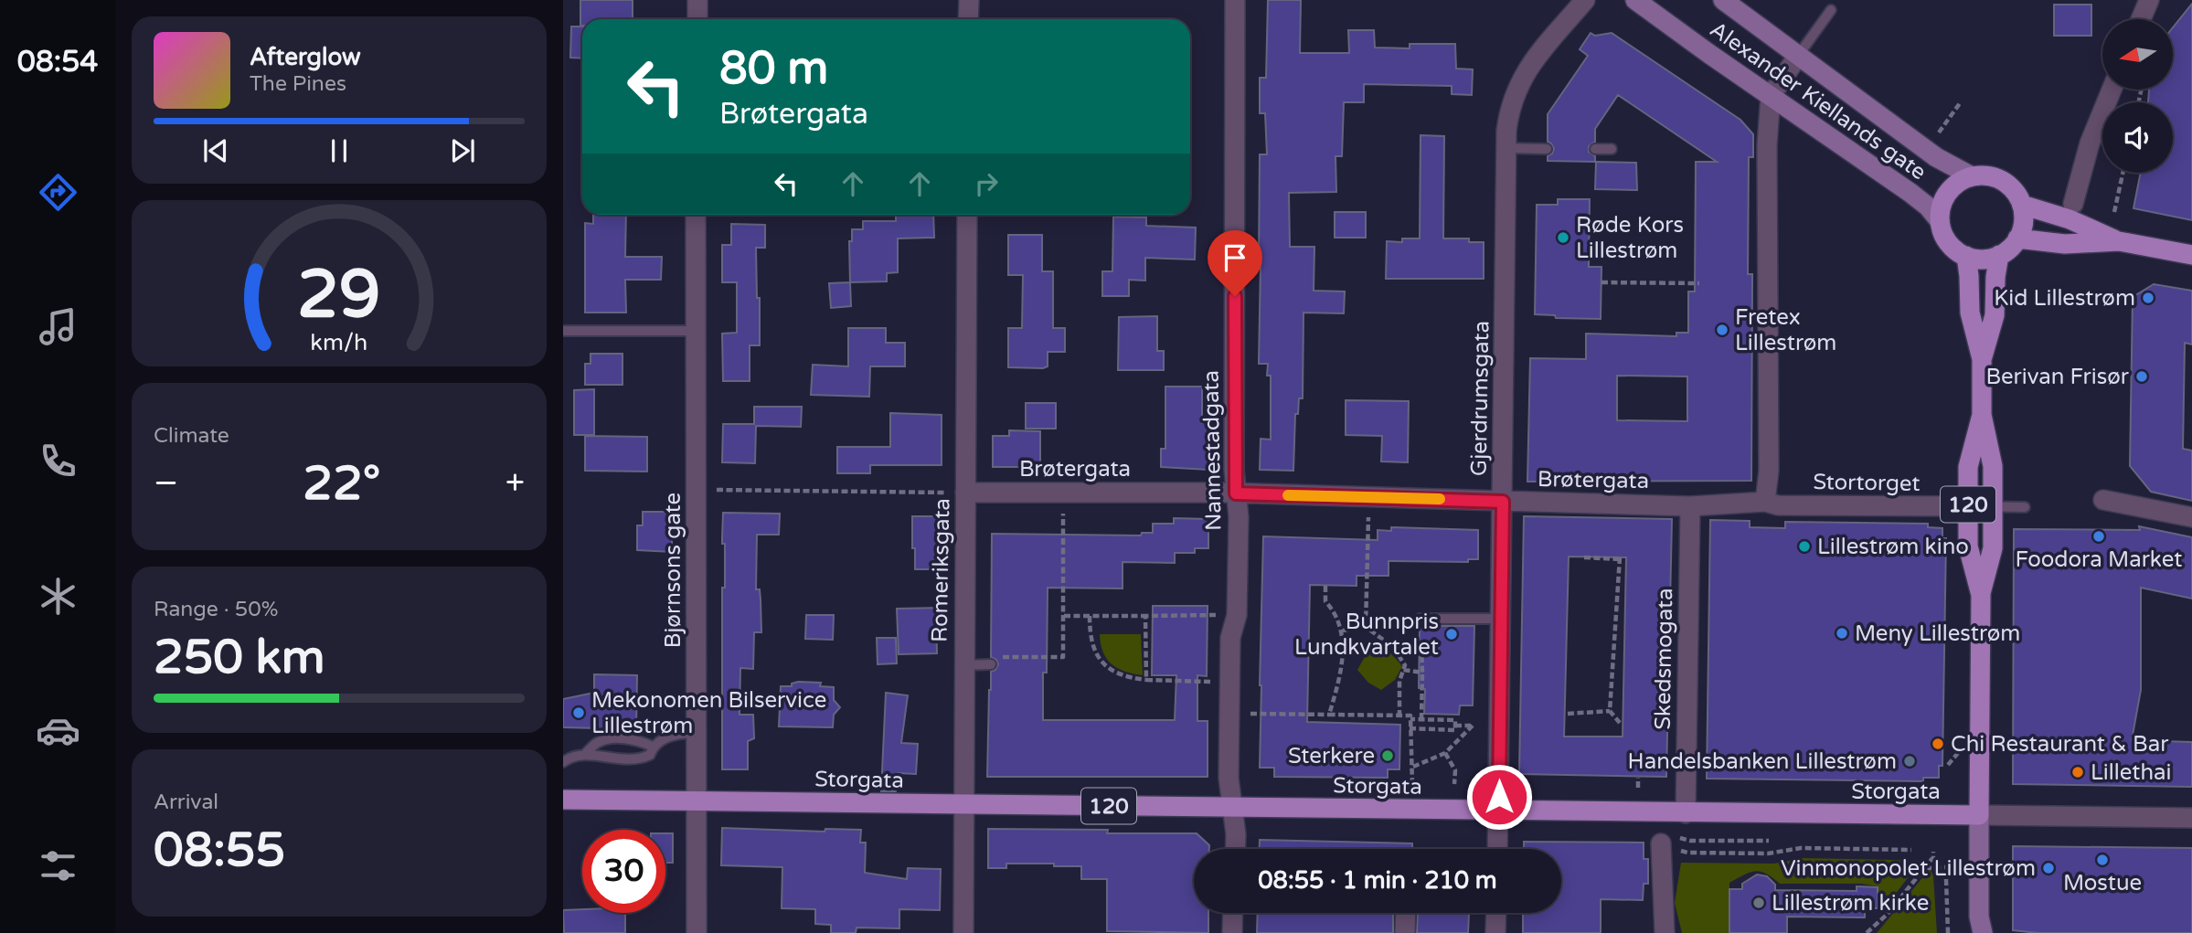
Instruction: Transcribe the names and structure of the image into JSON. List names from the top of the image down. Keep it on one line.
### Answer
{"streets":{"main road":["120","Storgata"],"street":["Alexander Kiellands gate","Gjerdrumsgata","Nannestadgata","Brøtergata","Stortorget","Bjørnsons gate","Romeriksgata","Skedsmogata"]},"crossings":[["Alexander Kiellands gate","120"],["Gjerdrumsgata","Brøtergata"],["Gjerdrumsgata","Storgata"],["Nannestadgata","Brøtergata"],["Nannestadgata","Storgata"],["Brøtergata","Stortorget"],["Brøtergata","Romeriksgata"],["Brøtergata","Skedsmogata"],["Stortorget","120"],["120","Storgata"],["Bjørnsons gate","Storgata"],["Romeriksgata","Storgata"],["Skedsmogata","Storgata"]],"places":["Røde Kors Lillestrøm","Kid Lillestrøm","Fretex Lillestrøm","Berivan Frisør","Foodora Market","Lillestrøm kino","Meny Lillestrøm","Bunnpris Lundkvartalet","Mekonomen Bilservice Lillestrøm","Chi Restaurant & Bar","Sterkere","Handelsbanken Lillestrøm","Lillethai","Mostue","Vinmonopolet Lillestrøm","Lillestrøm kirke"],"north":"left","page":{"tabs":"08:54","turn":["80 m","Brøtergata"],"song":["Afterglow","The Pines"],"tile":["Climate",["Range · 50%","250 km"],["Arrival","08:55"]],"heat":["−","22°","+"],"limit":"30","trip":"08:55 · 1 min · 210 m","gauge":["29","km/h"]}}
